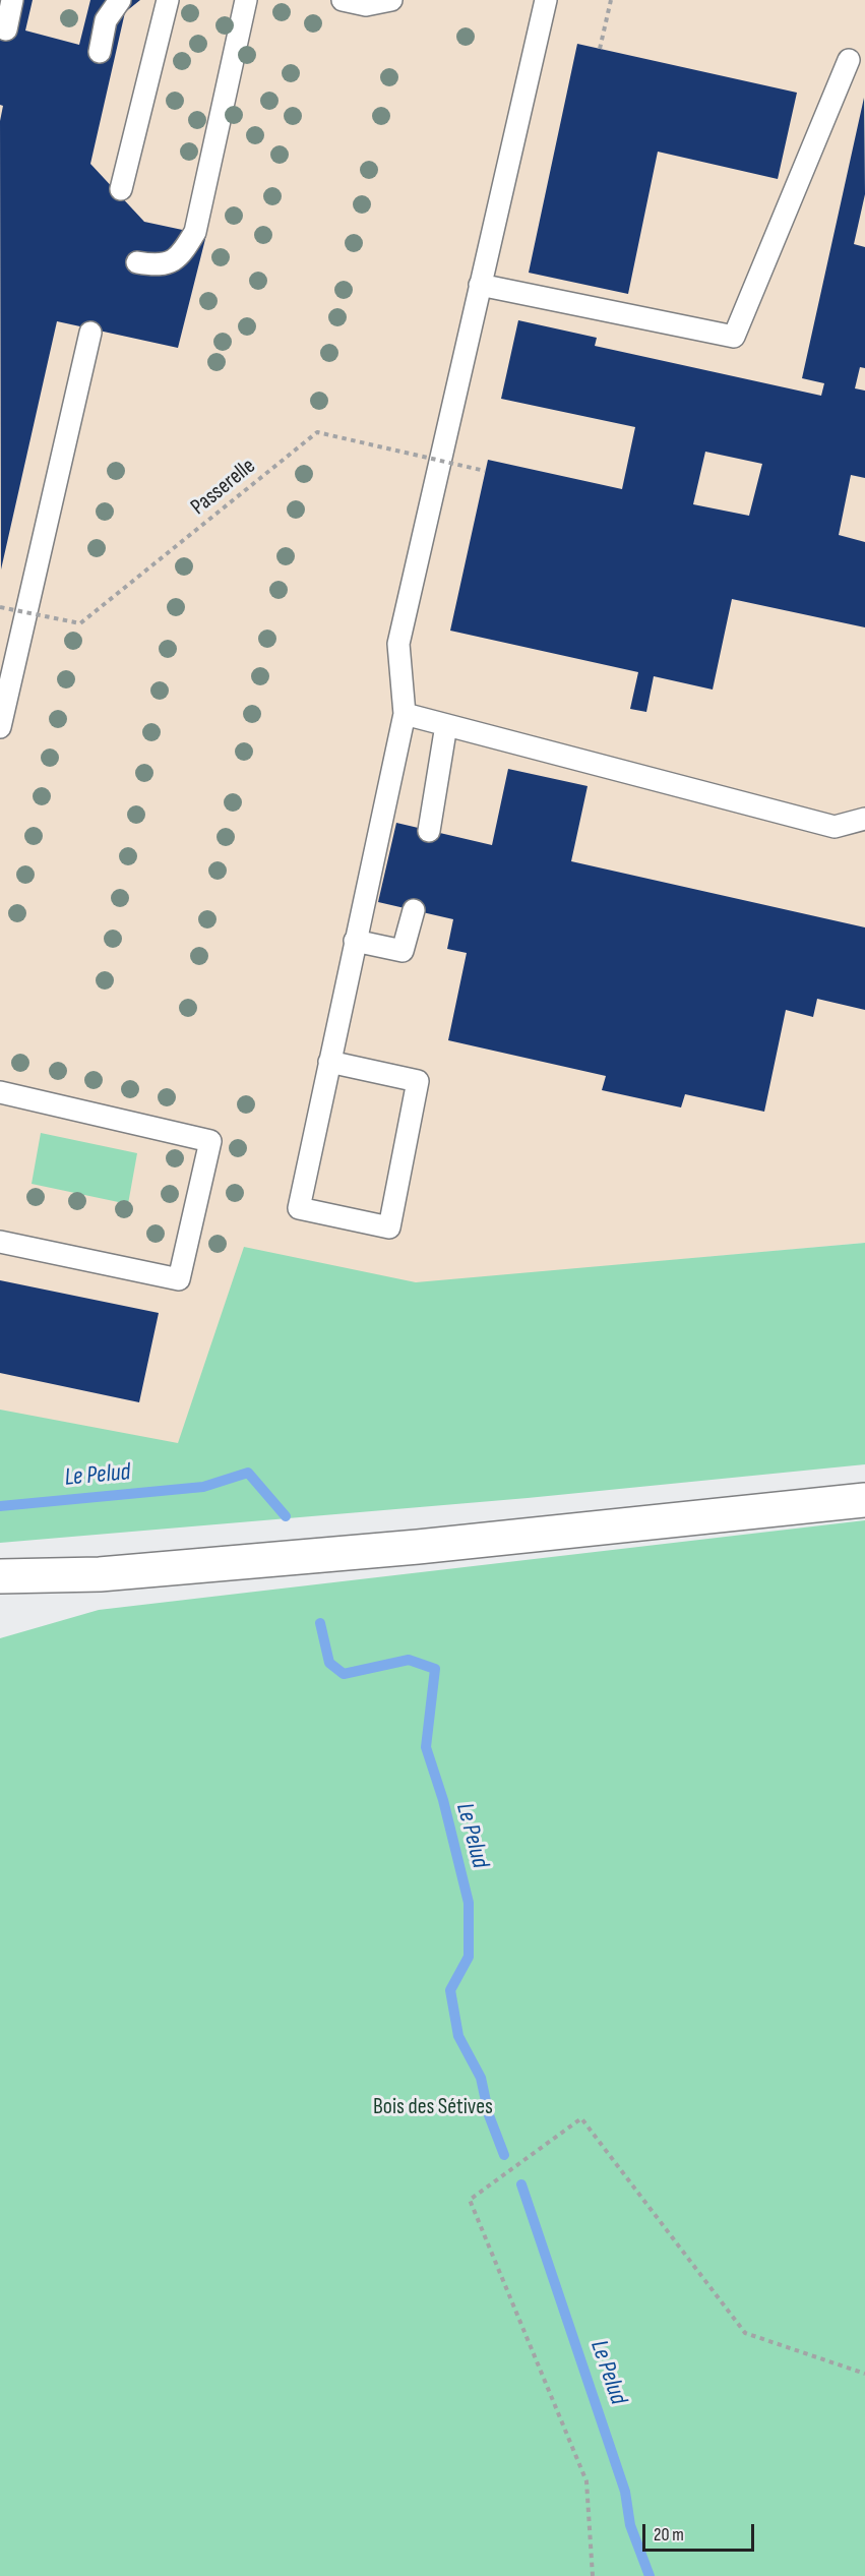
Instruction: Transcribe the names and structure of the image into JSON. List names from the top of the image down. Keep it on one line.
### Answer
{"streets":{"path":["Passerelle"]},"water":["Le Pelud"],"parks":["Bois des Sétives"],"scale_bar":"20 m"}
